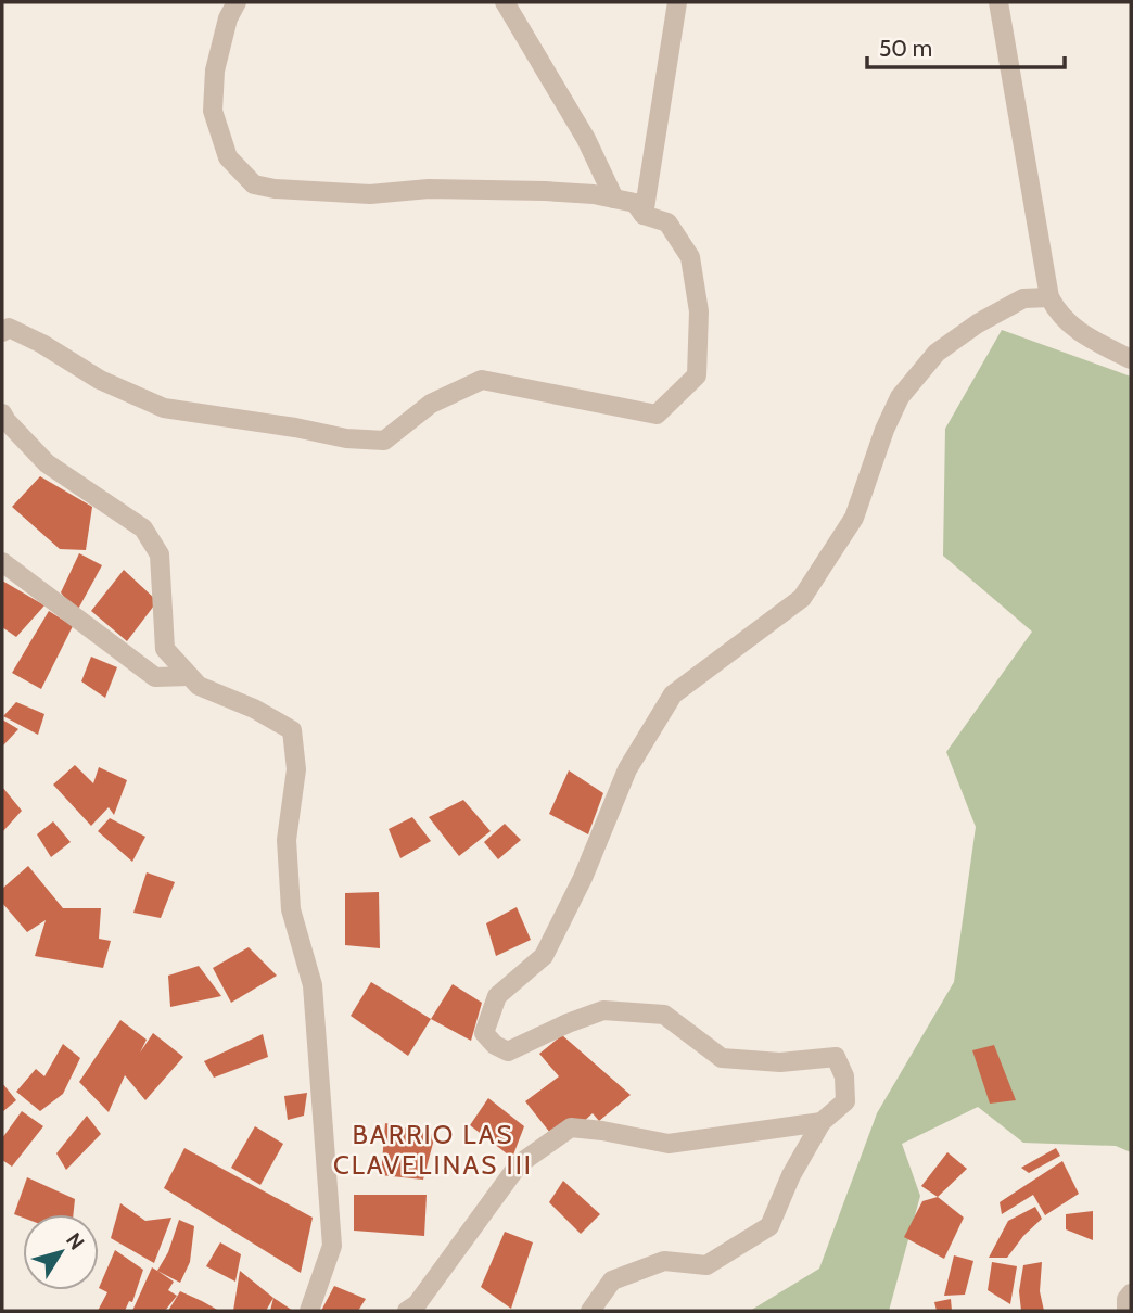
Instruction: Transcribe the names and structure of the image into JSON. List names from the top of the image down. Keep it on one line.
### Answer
{"districts":["BARRIO LAS CLAVELINAS III"],"scale_bar":"50 m","north":"top right"}
